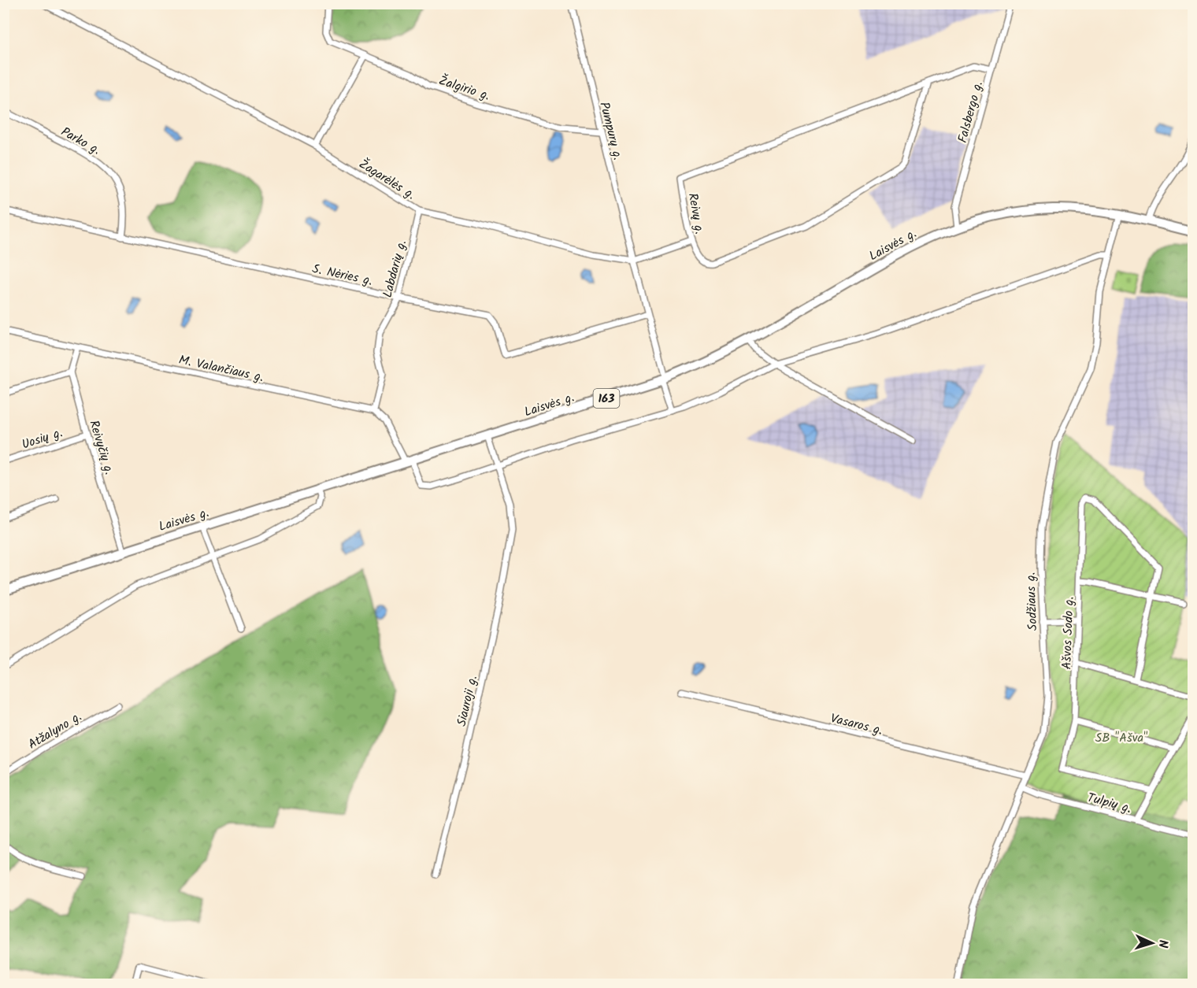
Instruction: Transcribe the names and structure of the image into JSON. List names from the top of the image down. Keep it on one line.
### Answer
{"streets":{"main road":["Laisvės g.","163"],"street":["Žalgirio g.","Falsbergo g.","Pumpurų g.","Parko g.","Žagarėlės g.","Reivų g.","Labdarių g.","S. Nėries g.","M. Valančiaus g.","Uosių g.","Reivyčių g.","Sodžiaus g.","Ašvos Sodo g.","Siauroji g.","Vasaros g.","Atžalyno g.","Tulpių g."]},"crossings":[["Žalgirio g.","Pumpurų g."],["Falsbergo g.","Reivų g."],["Falsbergo g.","Laisvės g."],["Pumpurų g.","Žagarėlės g."],["Parko g.","S. Nėries g."],["Žagarėlės g.","Labdarių g."],["Laisvės g.","Reivyčių g."],["Laisvės g.","Sodžiaus g."],["Laisvės g.","Siauroji g."],["Labdarių g.","S. Nėries g."],["Labdarių g.","M. Valančiaus g."],["M. Valančiaus g.","Reivyčių g."],["Uosių g.","Reivyčių g."],["Sodžiaus g.","Vasaros g."],["Sodžiaus g.","Tulpių g."]],"parks":["SB \"Ašva\""],"north":"right"}
